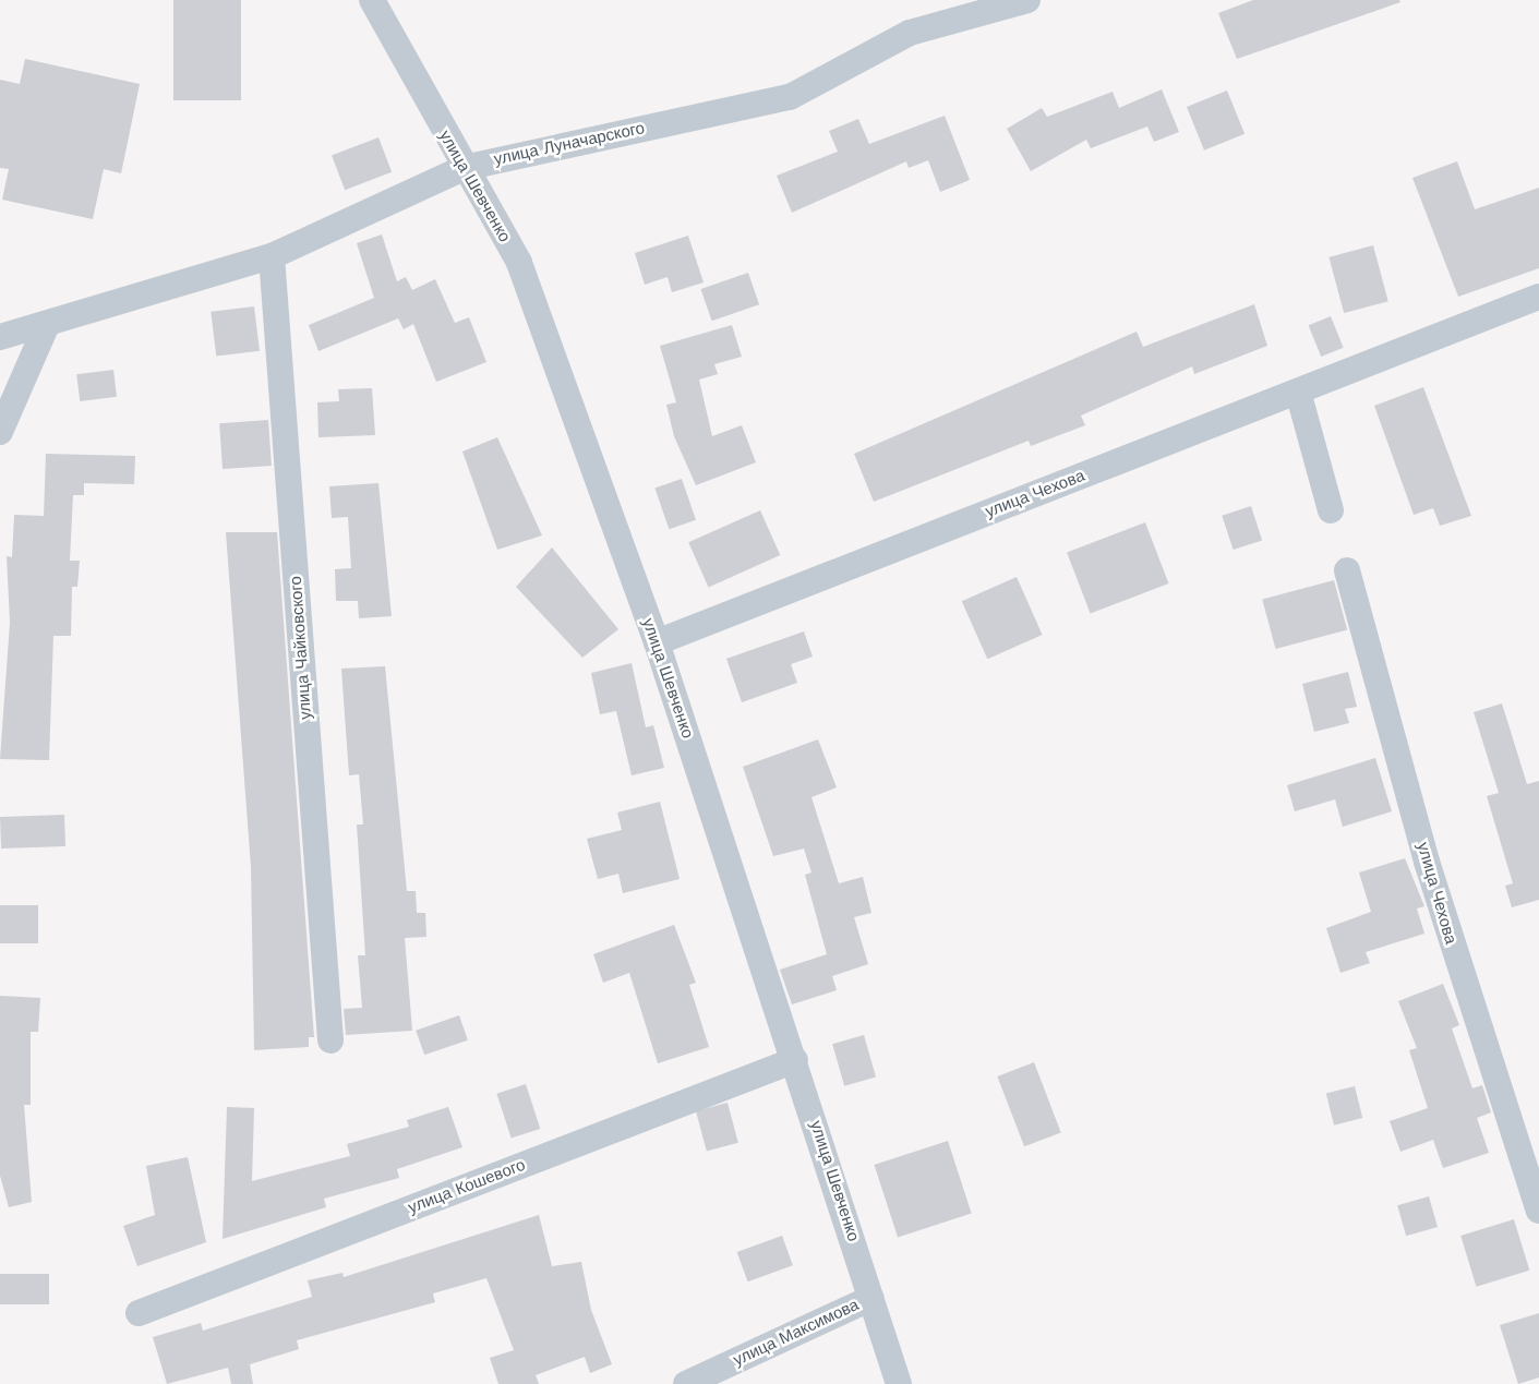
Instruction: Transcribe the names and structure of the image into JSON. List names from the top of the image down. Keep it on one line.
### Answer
{"streets":{"street":["улица Луначарского","улица Шевченко","улица Чехова","улица Чайковского","улица Кошевого","улица Максимова"]},"crossings":[["улица Луначарского","улица Шевченко"],["улица Луначарского","улица Чайковского"],["улица Шевченко","улица Чехова"],["улица Шевченко","улица Кошевого"],["улица Шевченко","улица Максимова"]]}
